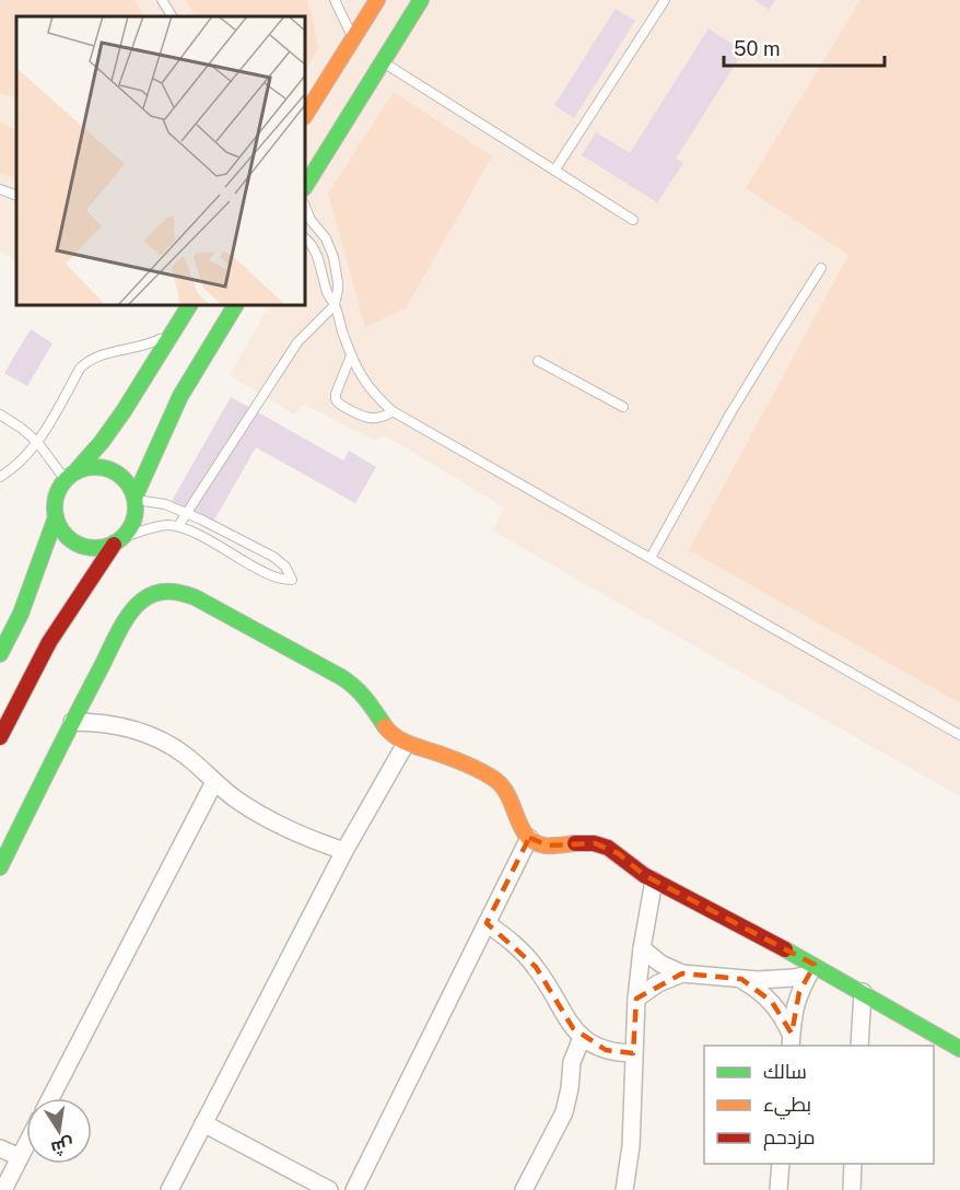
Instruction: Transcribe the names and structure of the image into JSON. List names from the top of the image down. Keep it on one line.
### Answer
{"legend":["سالك","بطيء","مزدحم"],"scale_bar":"50 m","north":"bottom"}
